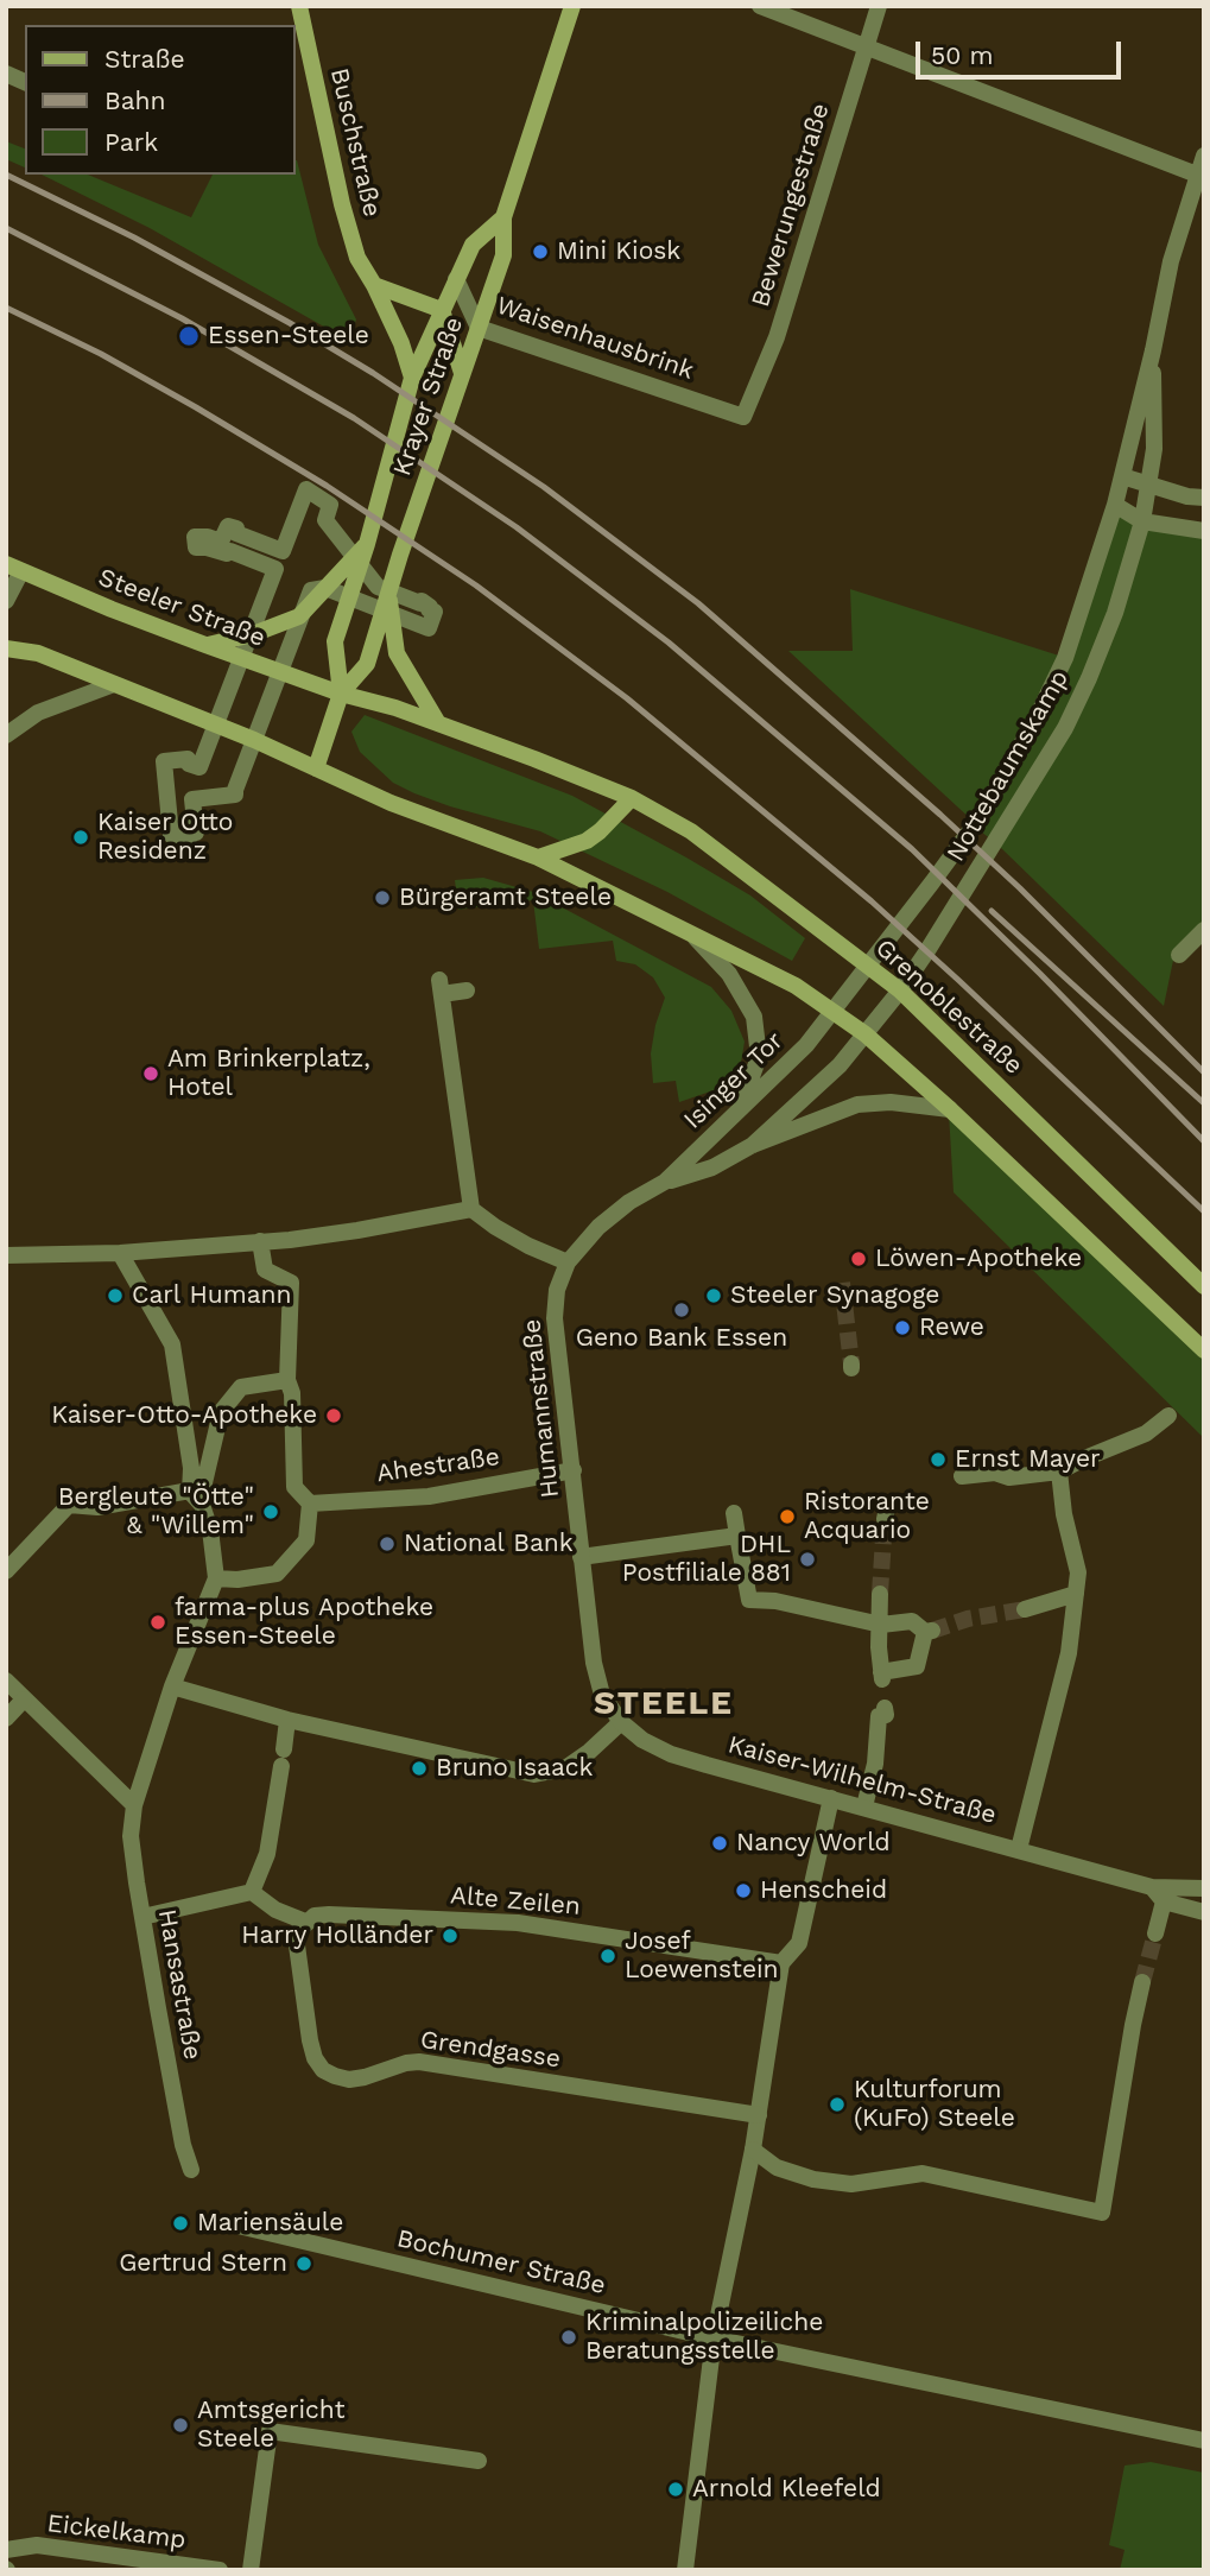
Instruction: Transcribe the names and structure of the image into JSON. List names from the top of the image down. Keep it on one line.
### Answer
{"streets":{"main road":["Buschstraße","Krayer Straße","Steeler Straße","Grenoblestraße"],"street":["Bewerungestraße","Waisenhausbrink","Nottebaumskamp","Isinger Tor","Humannstraße","Ahestraße","Kaiser-Wilhelm-Straße","Alte Zeilen","Hansastraße","Grendgasse","Bochumer Straße","Eickelkamp"]},"crossings":[["Buschstraße","Krayer Straße"],["Bewerungestraße","Waisenhausbrink"],["Waisenhausbrink","Krayer Straße"],["Krayer Straße","Steeler Straße"],["Krayer Straße","Grenoblestraße"],["Steeler Straße","Grenoblestraße"],["Nottebaumskamp","Grenoblestraße"],["Nottebaumskamp","Isinger Tor"],["Isinger Tor","Humannstraße"],["Humannstraße","Ahestraße"],["Humannstraße","Kaiser-Wilhelm-Straße"],["Alte Zeilen","Grendgasse"]],"districts":["STEELE"],"places":["Mini Kiosk","Essen-Steele","Kaiser Otto Residenz","Bürgeramt Steele","Am Brinkerplatz, Hotel","Löwen-Apotheke","Carl Humann","Steeler Synagoge","Geno Bank Essen","Rewe","Kaiser-Otto-Apotheke","Ernst Mayer","Bergleute \"Ötte\" & \"Willem\"","Ristorante Acquario","National Bank","DHL Postfiliale 881","farma-plus Apotheke Essen-Steele","Bruno Isaack","Nancy World","Henscheid","Harry Holländer","Josef Loewenstein","Kulturforum (KuFo) Steele","Mariensäule","Gertrud Stern","Kriminalpolizeiliche Beratungsstelle","Amtsgericht Steele","Arnold Kleefeld"],"legend":["Straße","Bahn","Park"],"scale_bar":"50 m"}
